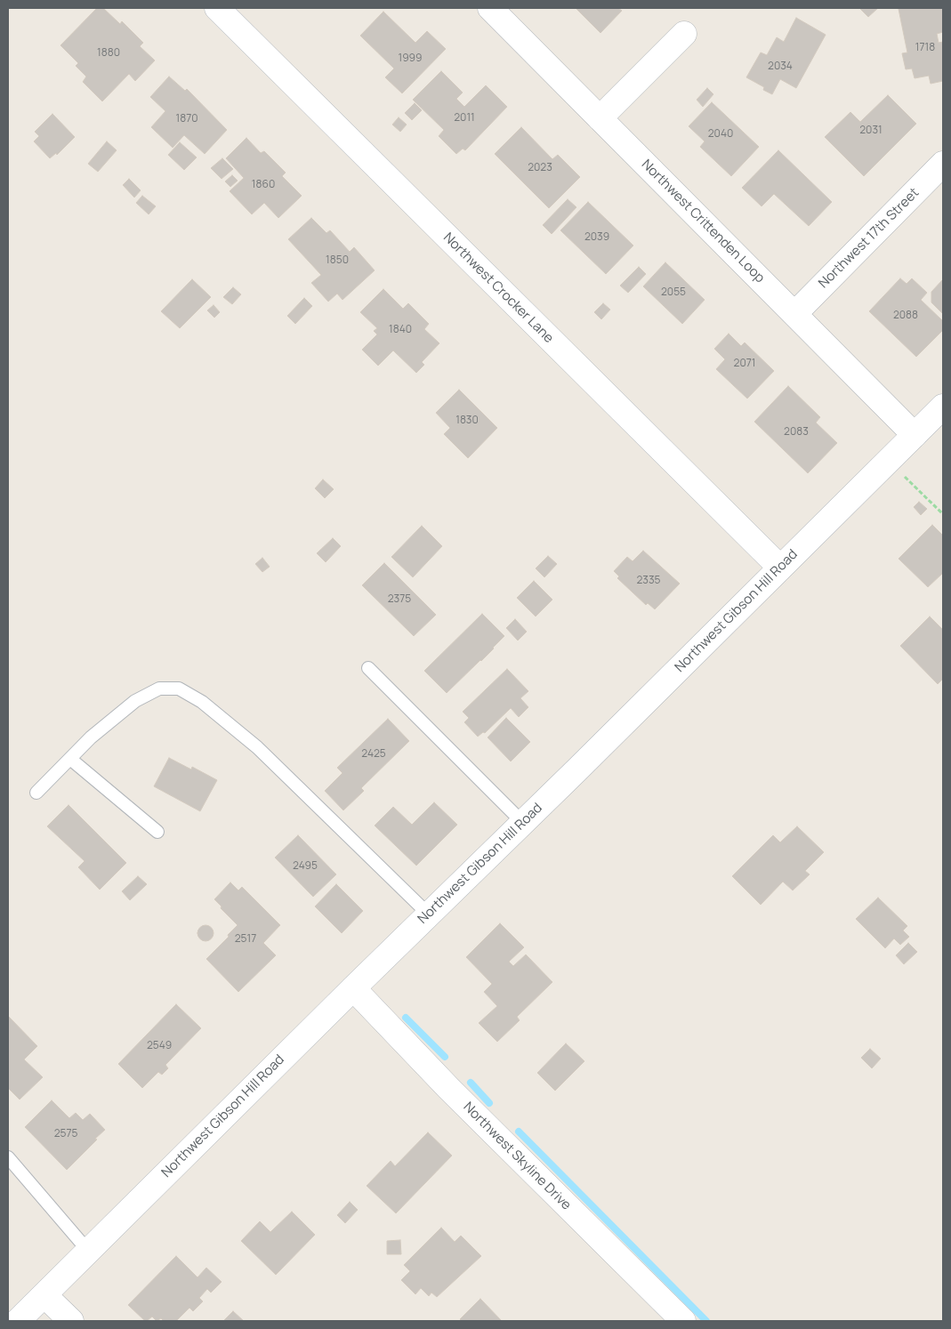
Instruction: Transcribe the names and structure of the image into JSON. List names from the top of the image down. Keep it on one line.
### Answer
{"streets":{"street":["Northwest Crittenden Loop","Northwest 17th Street","Northwest Crocker Lane","Northwest Gibson Hill Road","Northwest Skyline Drive"]},"crossings":[["Northwest Crittenden Loop","Northwest 17th Street"],["Northwest Crittenden Loop","Northwest Gibson Hill Road"],["Northwest Crocker Lane","Northwest Gibson Hill Road"],["Northwest Gibson Hill Road","Northwest Skyline Drive"]],"house_numbers":["1718","1880","1999","2034","2011","1870","2031","2040","2023","1860","2039","1850","2055","2088","1840","2071","1830","2083","2335","2375","2425","2495","2517","2549","2575"]}
